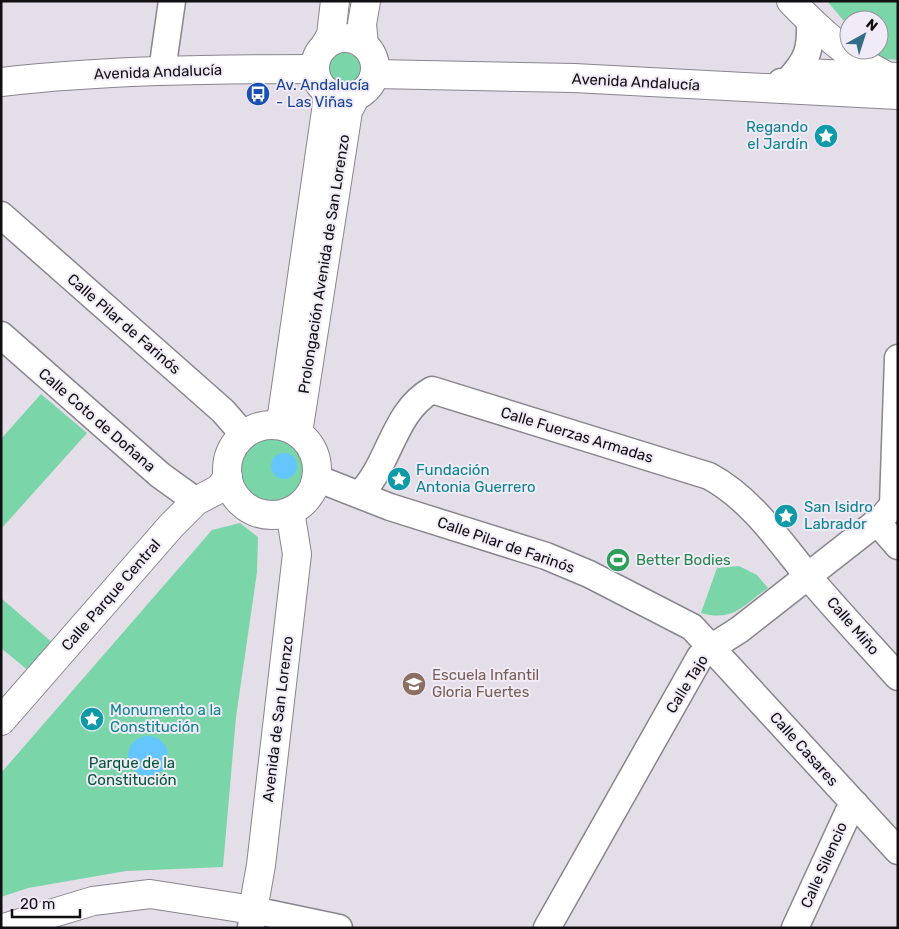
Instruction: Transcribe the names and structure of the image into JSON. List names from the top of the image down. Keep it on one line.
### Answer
{"streets":{"street":["Avenida Andalucía","Prolongación Avenida de San Lorenzo","Calle Pilar de Farinós","Calle Coto de Doñana","Calle Fuerzas Armadas","Calle Parque Central","Calle Miño","Calle Tajo","Avenida de San Lorenzo","Calle Casares","Calle Silencio"]},"crossings":[["Avenida Andalucía","Prolongación Avenida de San Lorenzo"],["Prolongación Avenida de San Lorenzo","Calle Pilar de Farinós"],["Prolongación Avenida de San Lorenzo","Calle Parque Central"],["Prolongación Avenida de San Lorenzo","Avenida de San Lorenzo"],["Calle Pilar de Farinós","Calle Fuerzas Armadas"],["Calle Pilar de Farinós","Calle Parque Central"],["Calle Pilar de Farinós","Calle Tajo"],["Calle Pilar de Farinós","Avenida de San Lorenzo"],["Calle Pilar de Farinós","Calle Casares"],["Calle Coto de Doñana","Calle Parque Central"],["Calle Fuerzas Armadas","Calle Miño"],["Calle Fuerzas Armadas","Calle Tajo"],["Calle Parque Central","Avenida de San Lorenzo"],["Calle Miño","Calle Tajo"],["Calle Tajo","Calle Casares"],["Calle Casares","Calle Silencio"]],"parks":["Parque de la Constitución"],"places":{"bus stop":["Av. Andalucía - Las Viñas"],"place":["Regando el Jardín","Fundación Antonia Guerrero","San Isidro Labrador","Monumento a la Constitución"],"sports":["Better Bodies"],"school or university":["Escuela Infantil Gloria Fuertes"]},"scale_bar":"20 m","north":"top right"}
